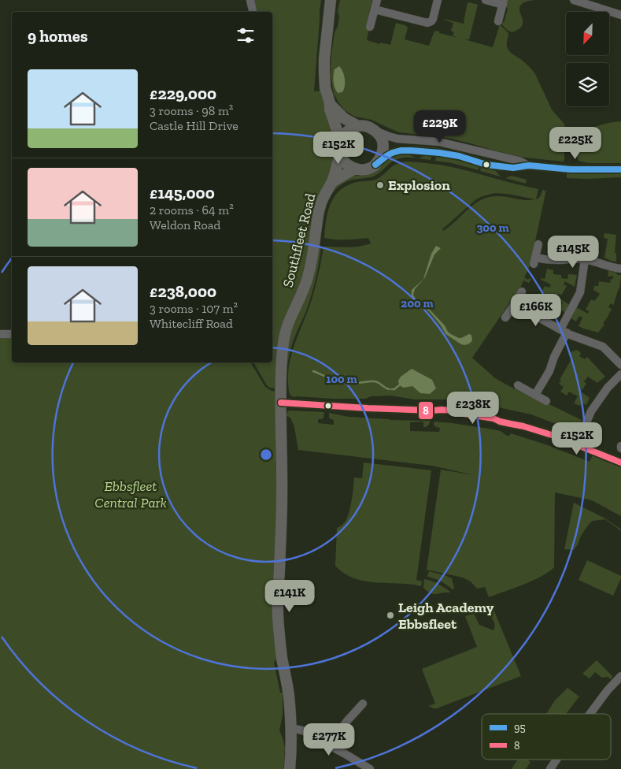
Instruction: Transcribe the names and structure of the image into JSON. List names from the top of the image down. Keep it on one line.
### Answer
{"streets":{"main road":["Southfleet Road"]},"parks":["Ebbsfleet Central Park"],"places":["Explosion","Leigh Academy Ebbsfleet"],"lines":["transit line 95","transit line 8"],"legend":["95","8"],"north":"bottom left","page":{"heading":"9 homes","list":[{"name":"£229,000","note":"3 rooms · 98 m² · Castle Hill Drive"},{"name":"£145,000","note":"2 rooms · 64 m² · Weldon Road"},{"name":"£238,000","note":"3 rooms · 107 m² · Whitecliff Road"}],"price":["£229K","£225K","£152K","£145K","£166K","£238K","£152K","£141K","£277K"]},"rings":["300 m","200 m","100 m"]}
